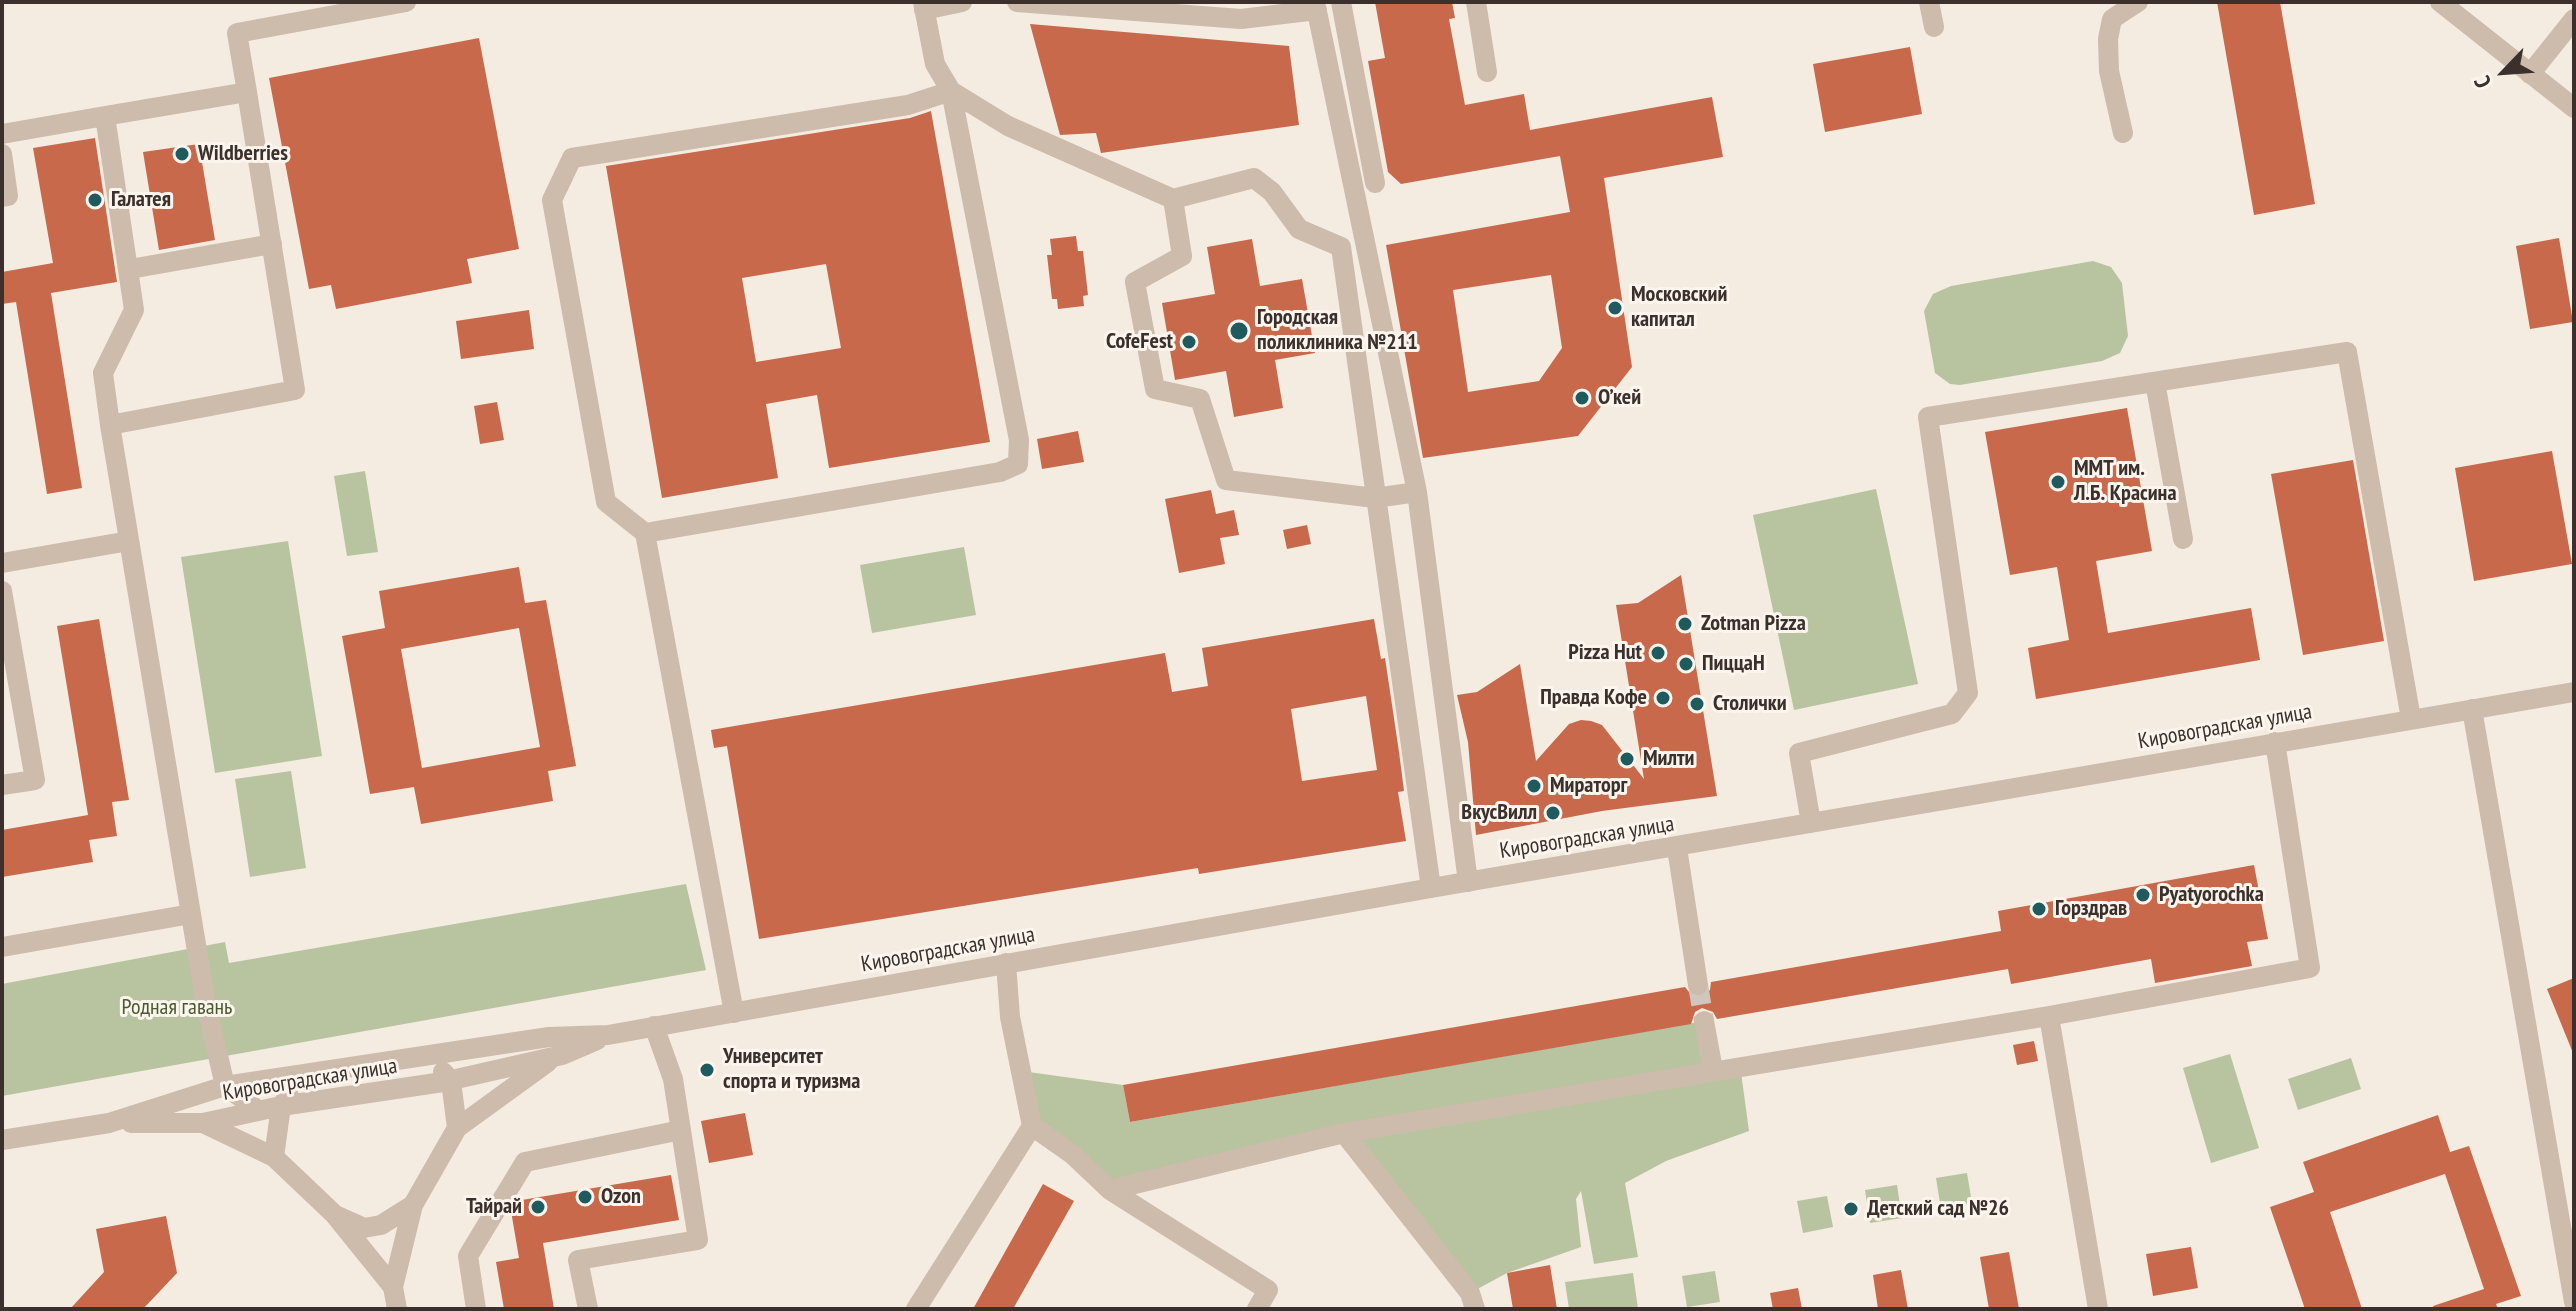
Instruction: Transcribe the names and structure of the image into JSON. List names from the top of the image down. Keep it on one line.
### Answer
{"streets":{"street":["Кировоградская улица"]},"parks":["Родная гавань"],"places":["Wildberries","Галатея","Московский капитал","Городская поликлиника №211","CofeFest","О’кей","ММТ им. Л.Б. Красина","Zotman Pizza","Pizza Hut","ПиццаН","Правда Кофе","Столички","Милти","Мираторг","ВкусВилл","Pyatyorochka","Горздрав","Университет спорта и туризма","Ozon","Тайрай","Детский сад №26"],"north":"bottom left"}
